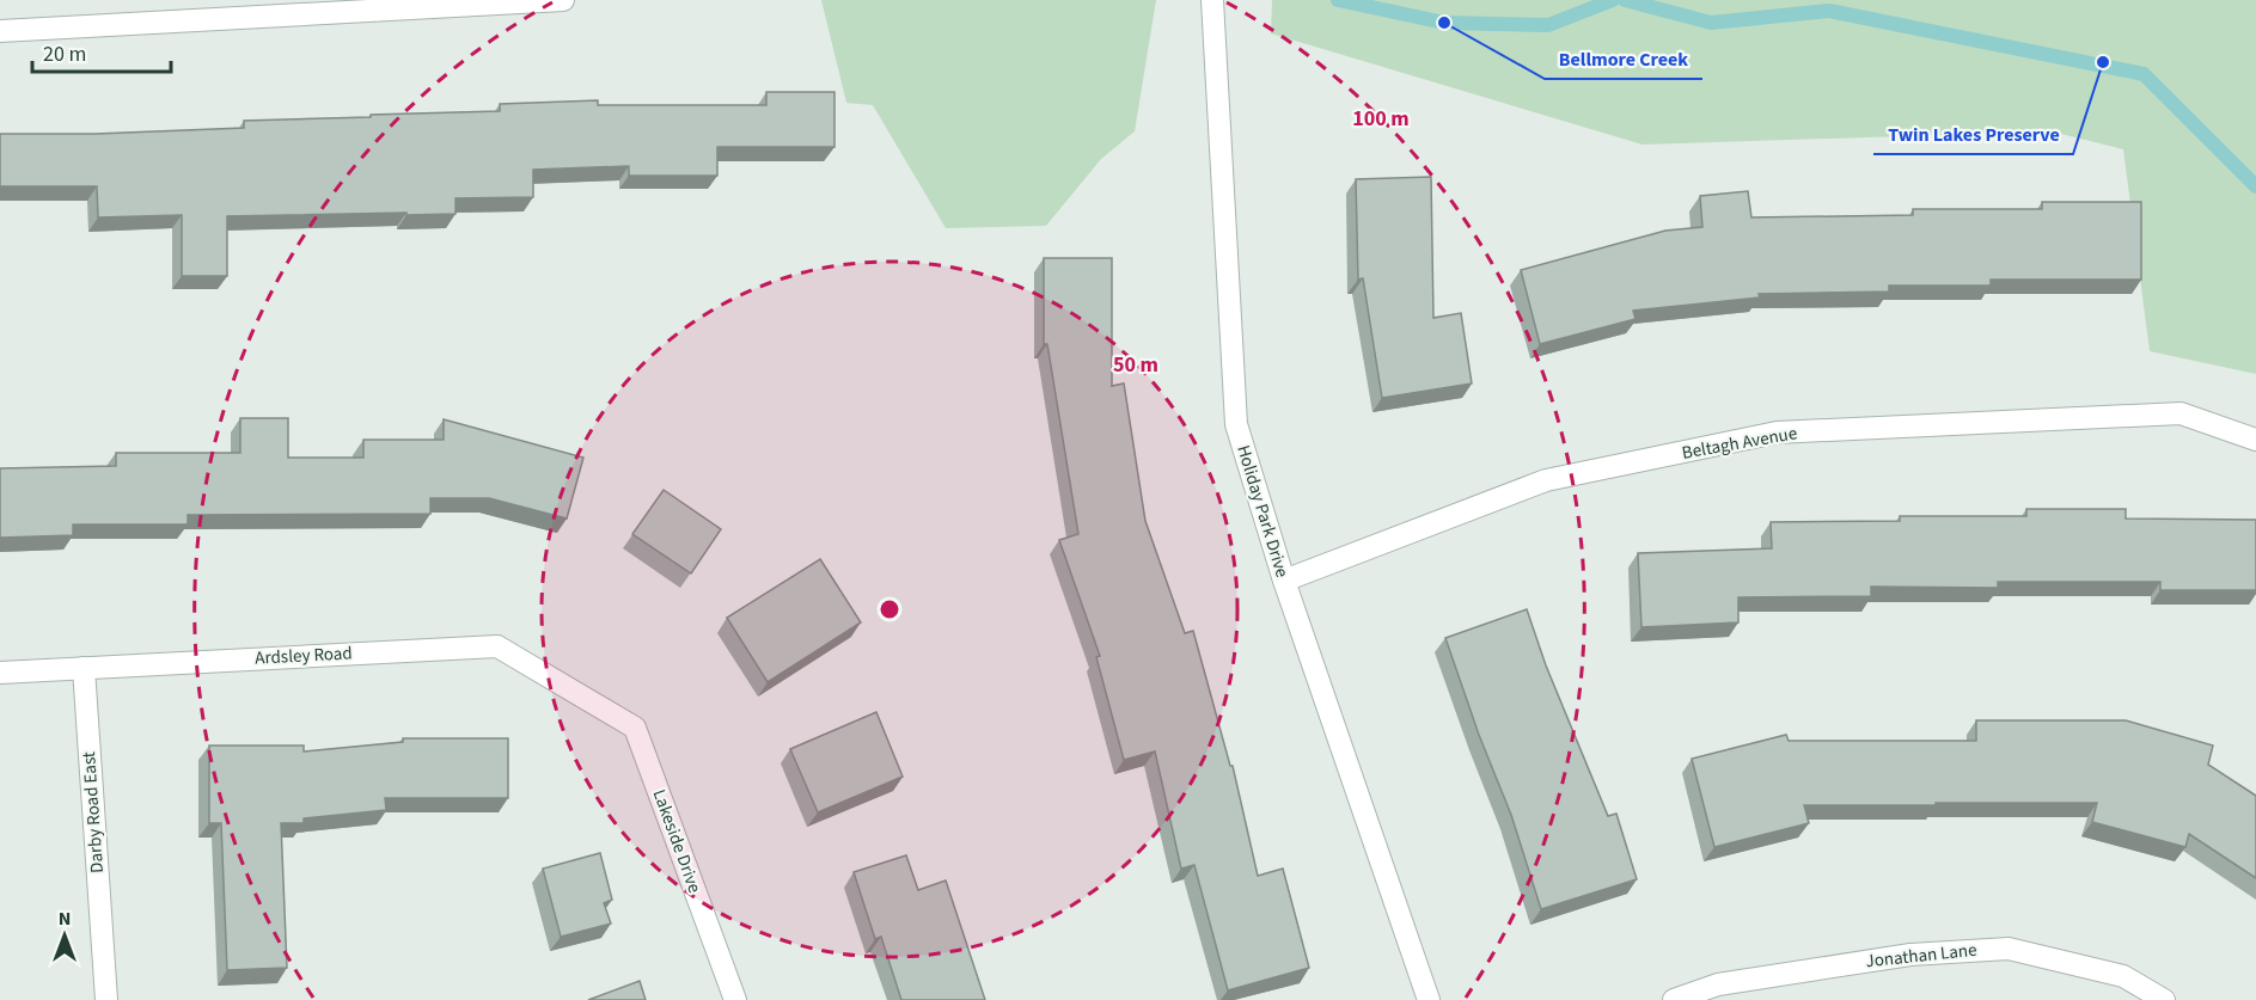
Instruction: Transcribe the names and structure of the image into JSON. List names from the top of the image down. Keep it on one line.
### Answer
{"streets":{"street":["Beltagh Avenue","Holiday Park Drive","Ardsley Road","Darby Road East","Lakeside Drive","Jonathan Lane"]},"crossings":[["Beltagh Avenue","Holiday Park Drive"],["Ardsley Road","Darby Road East"],["Ardsley Road","Lakeside Drive"]],"places":["Bellmore Creek","Twin Lakes Preserve"],"scale_bar":"20 m","north":"top","rings":["100 m","50 m"]}
